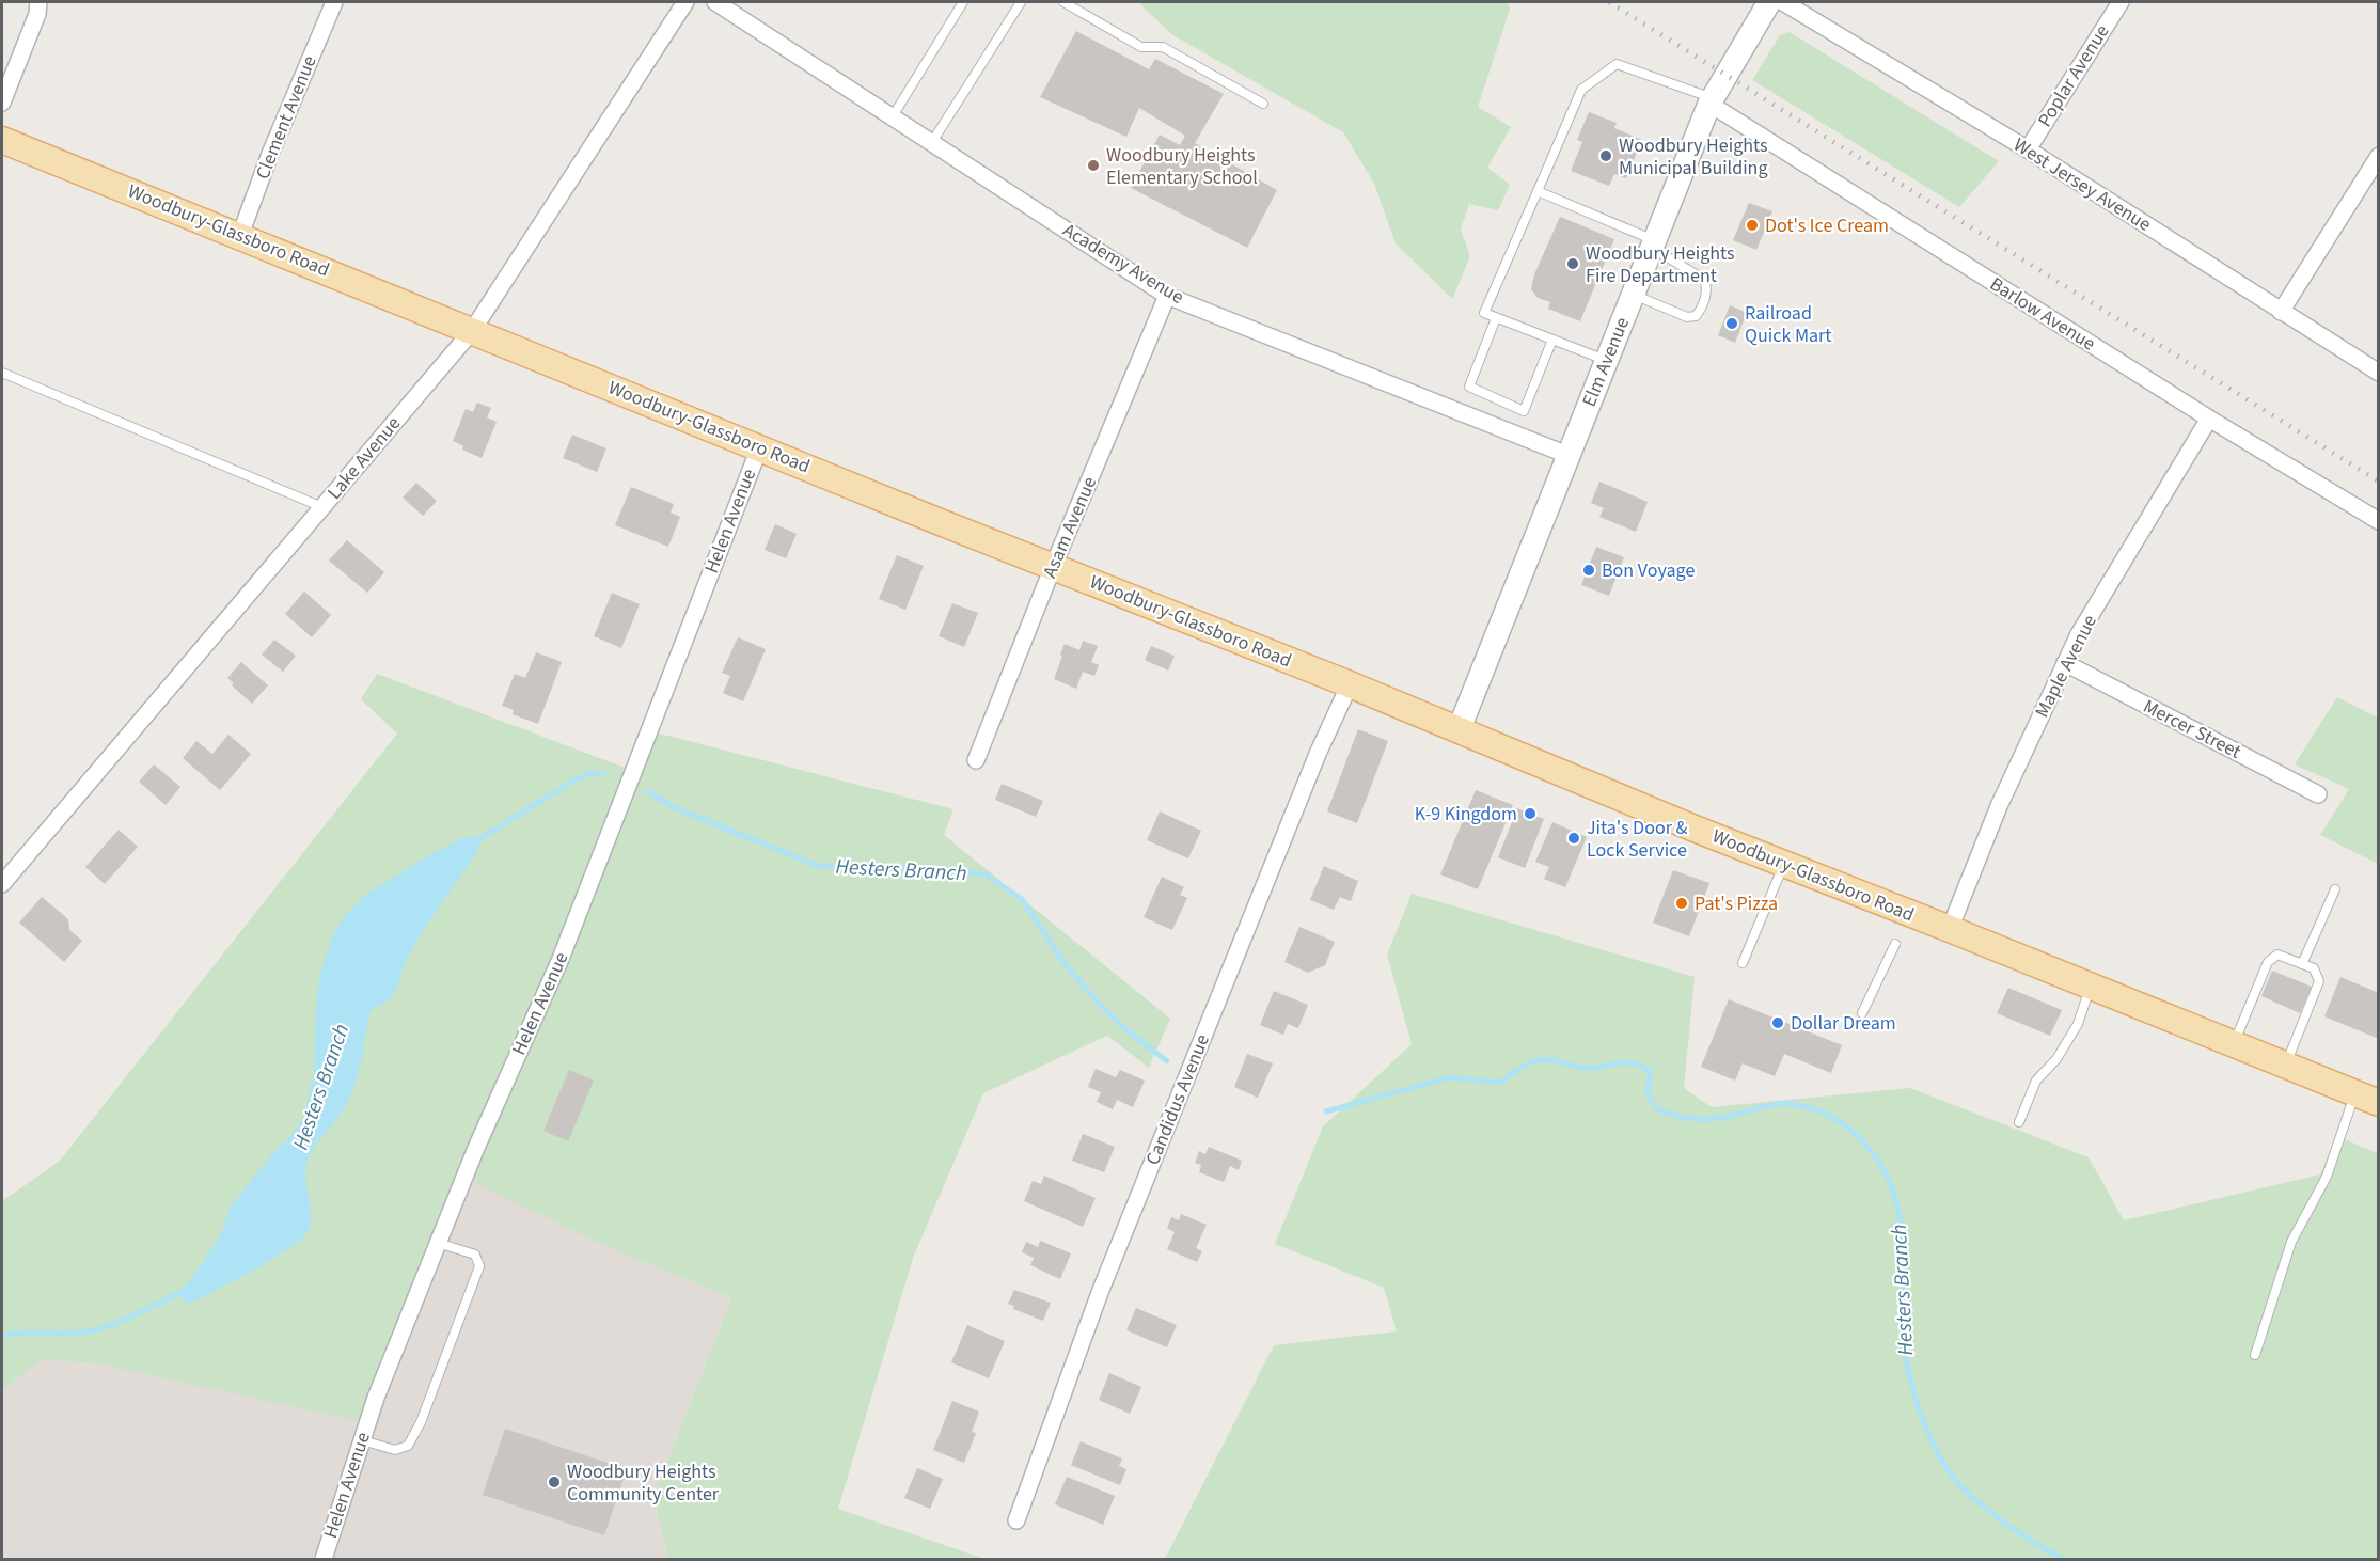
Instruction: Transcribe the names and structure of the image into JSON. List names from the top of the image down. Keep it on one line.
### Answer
{"streets":{"main road":["Woodbury-Glassboro Road","Elm Avenue"],"street":["Poplar Avenue","Clement Avenue","West Jersey Avenue","Academy Avenue","Barlow Avenue","Lake Avenue","Helen Avenue","Asam Avenue","Maple Avenue","Mercer Street","Candidus Avenue"]},"crossings":[["Poplar Avenue","West Jersey Avenue"],["Clement Avenue","Woodbury-Glassboro Road"],["Woodbury-Glassboro Road","Elm Avenue"],["Woodbury-Glassboro Road","Lake Avenue"],["Woodbury-Glassboro Road","Helen Avenue"],["Woodbury-Glassboro Road","Asam Avenue"],["Woodbury-Glassboro Road","Maple Avenue"],["Woodbury-Glassboro Road","Candidus Avenue"],["Academy Avenue","Elm Avenue"],["Academy Avenue","Asam Avenue"],["Barlow Avenue","Elm Avenue"],["Barlow Avenue","Maple Avenue"],["Maple Avenue","Mercer Street"]],"water":["Hesters Branch"],"places":["Woodbury Heights Municipal Building","Woodbury Heights Elementary School","Dot's Ice Cream","Woodbury Heights Fire Department","Railroad Quick Mart","Bon Voyage","K-9 Kingdom","Jita's Door & Lock Service","Pat's Pizza","Dollar Dream","Woodbury Heights Community Center"]}
